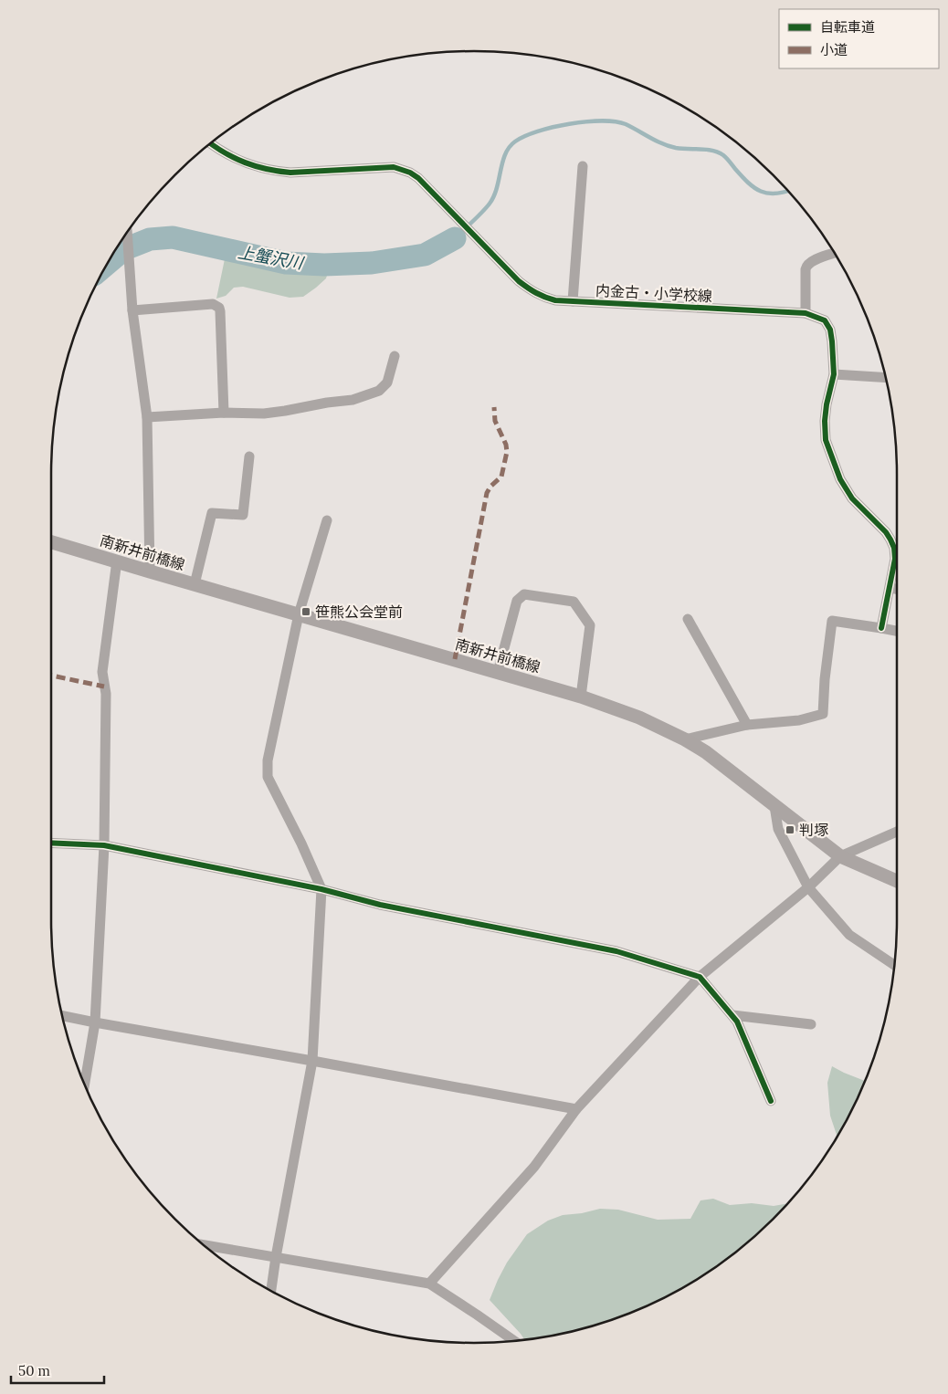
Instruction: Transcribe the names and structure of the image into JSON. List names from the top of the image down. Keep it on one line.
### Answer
{"streets":{"main road":["南新井前橋線"],"street":["内金古・小学校線"]},"water":["上蟹沢川"],"places":{"transit":["笹熊公会堂前","判塚"]},"legend":["自転車道","小道"],"scale_bar":"50 m"}
